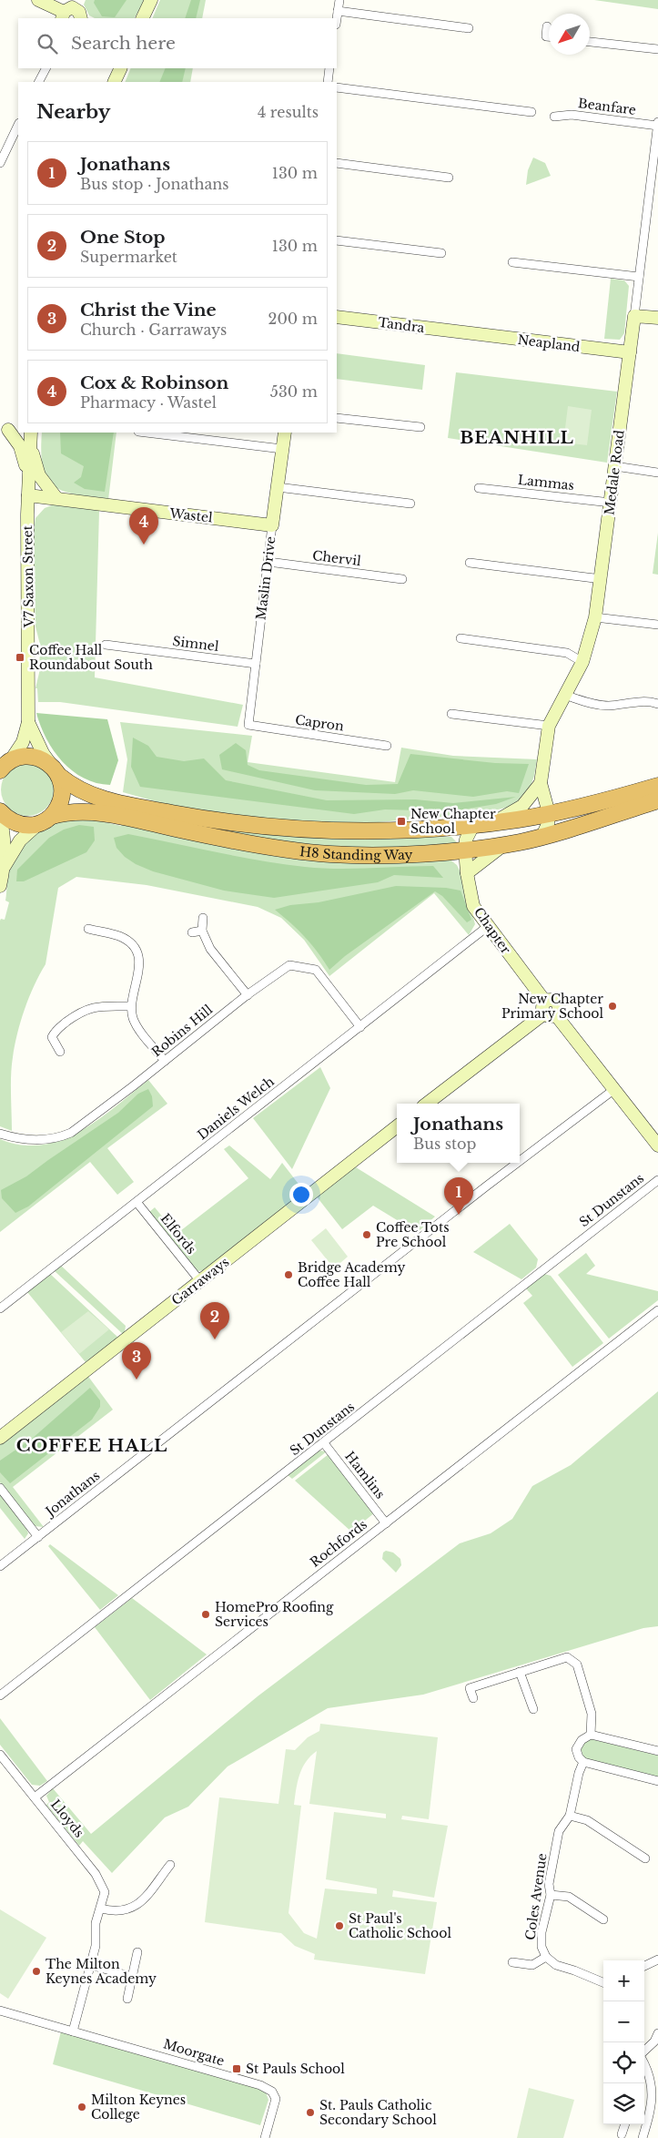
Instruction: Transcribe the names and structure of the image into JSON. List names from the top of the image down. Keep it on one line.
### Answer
{"streets":{"highway":["H8 Standing Way"],"street":["Beanfare","Tandra","Neapland","Medale Road","Lammas","Wastel","Chervil","V7 Saxon Street","Maslin Drive","Simnel","Capron","Chapter","Robins Hill","Daniels Welch","St Dunstans","Elfords","Garraways","Hamlins","Jonathans","Rochfords","Lloyds","Coles Avenue","Moorgate"]},"crossings":[["Beanfare","Medale Road"],["Tandra","Neapland"],["Neapland","Medale Road"],["Medale Road","Lammas"],["Medale Road","H8 Standing Way"],["Wastel","V7 Saxon Street"],["Wastel","Maslin Drive"],["Chervil","Maslin Drive"],["V7 Saxon Street","H8 Standing Way"],["Maslin Drive","Simnel"],["Maslin Drive","Capron"],["H8 Standing Way","Chapter"],["Chapter","Daniels Welch"],["Chapter","Jonathans"],["Robins Hill","Daniels Welch"],["Daniels Welch","Elfords"],["St Dunstans","Hamlins"],["Elfords","Garraways"],["Hamlins","Rochfords"],["Rochfords","Lloyds"]],"districts":["BEANHILL","COFFEE HALL"],"places":{"transit":["Coffee Hall Roundabout South","New Chapter School","St Pauls School"],"other":["New Chapter Primary School","Coffee Tots Pre School","Bridge Academy Coffee Hall","HomePro Roofing Services","St Paul's Catholic School","The Milton Keynes Academy","Milton Keynes College","St. Pauls Catholic Secondary School"]},"north":"bottom left","page":{"search":"Search here","heading":["Nearby","4 results"],"list":[{"mark":"1","name":"Jonathans","note":"Bus stop · Jonathans","value":"130 m"},{"mark":"2","name":"One Stop","note":"Supermarket","value":"130 m"},{"mark":"3","name":"Christ the Vine","note":"Church · Garraways","value":"200 m"},{"mark":"4","name":"Cox & Robinson","note":"Pharmacy · Wastel","value":"530 m"}],"pins":["4","1","2","3"],"popup":["Jonathans","Bus stop"],"map_buttons":["+","−"]}}
